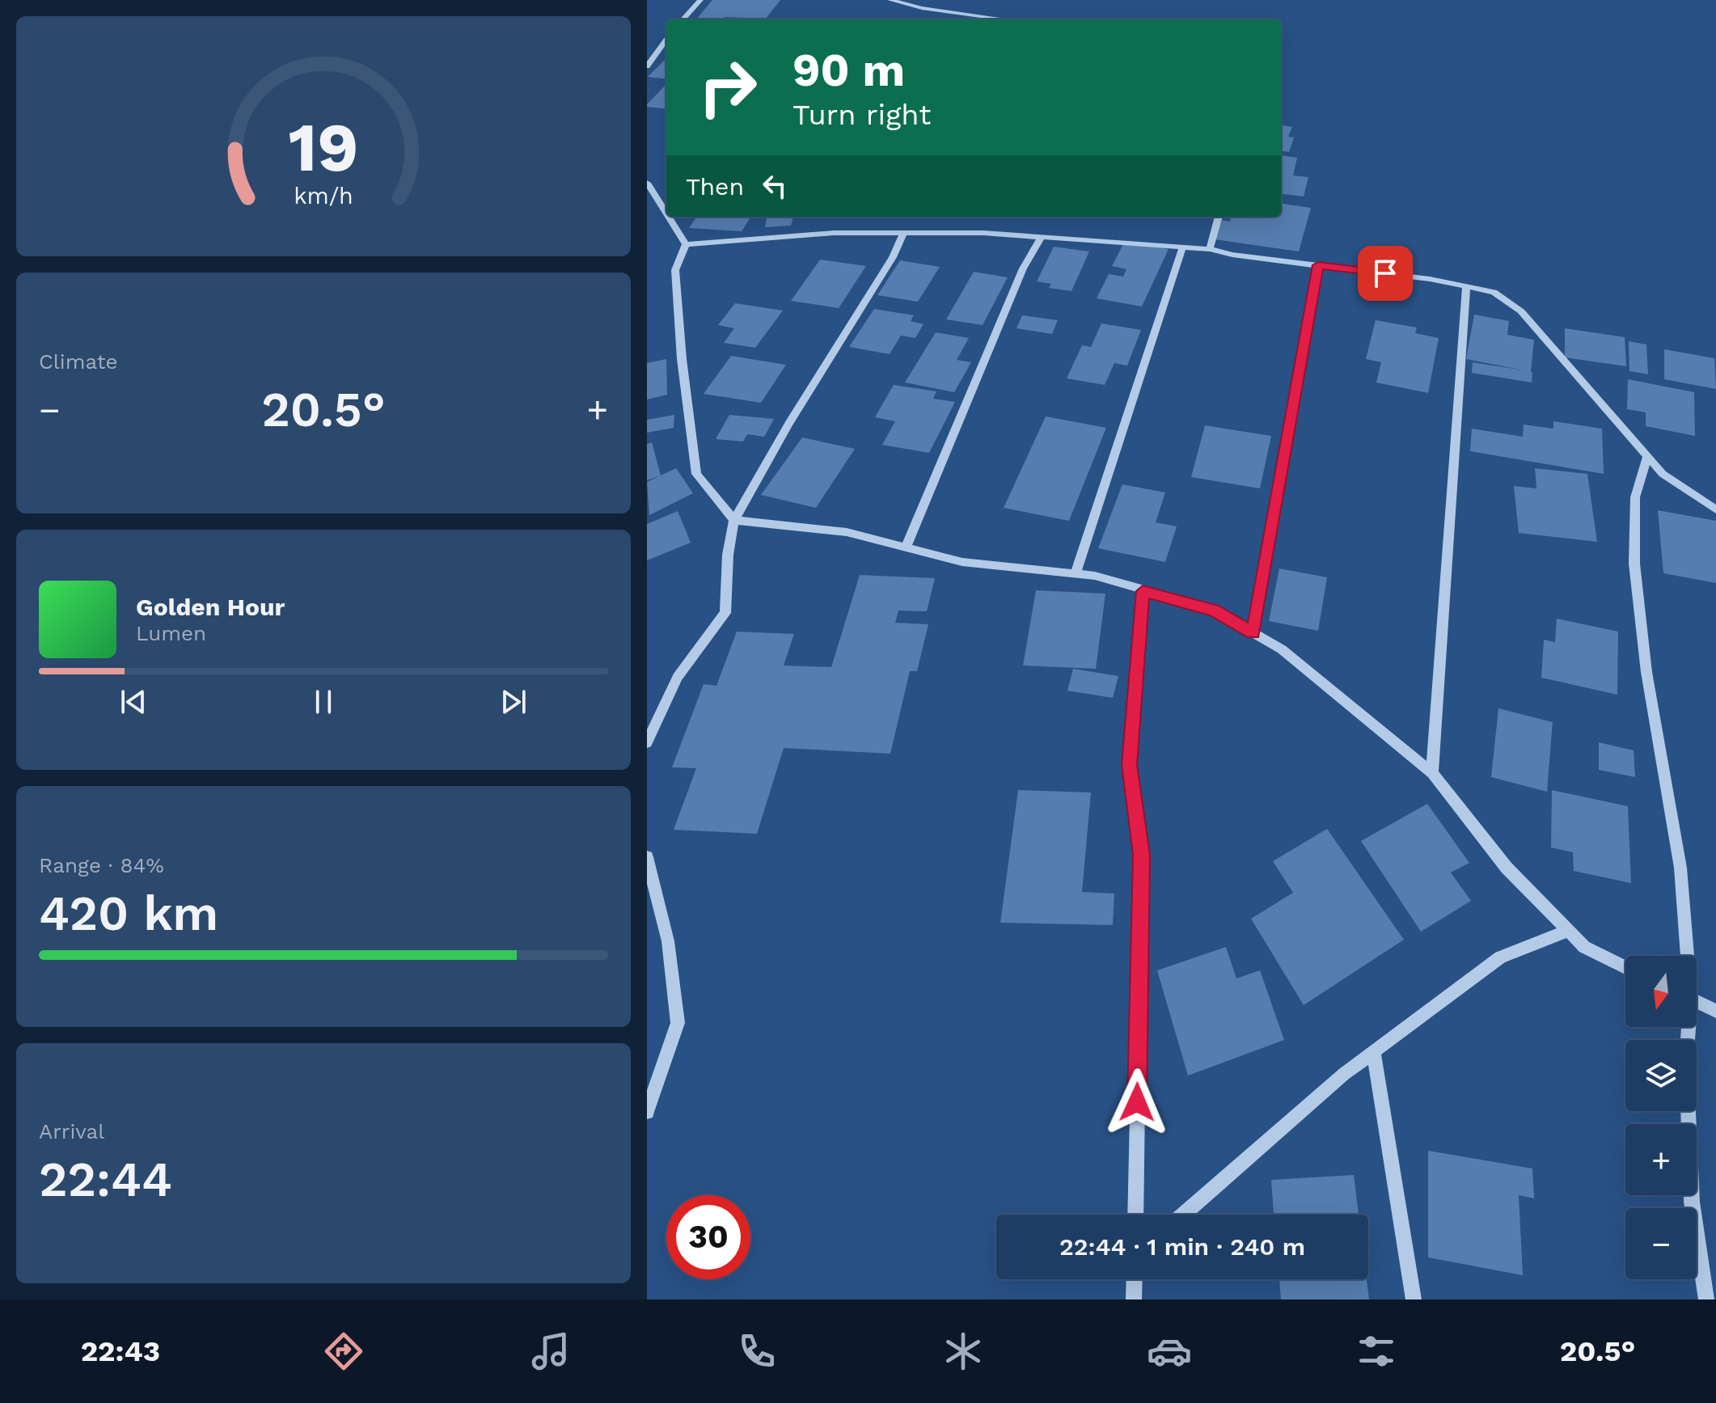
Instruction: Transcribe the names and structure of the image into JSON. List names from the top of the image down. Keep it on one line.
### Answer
{"north":"bottom","page":{"turn":["90 m","Turn right"],"then":"Then","tile":["Climate",["Range · 84%","420 km"],["Arrival","22:44"]],"heat":["−","20.5°","+"],"song":["Golden Hour","Lumen"],"map_buttons":["+","−"],"limit":"30","trip":"22:44 · 1 min · 240 m","tabs":["22:43","20.5°"],"gauge":["19","km/h"]}}
